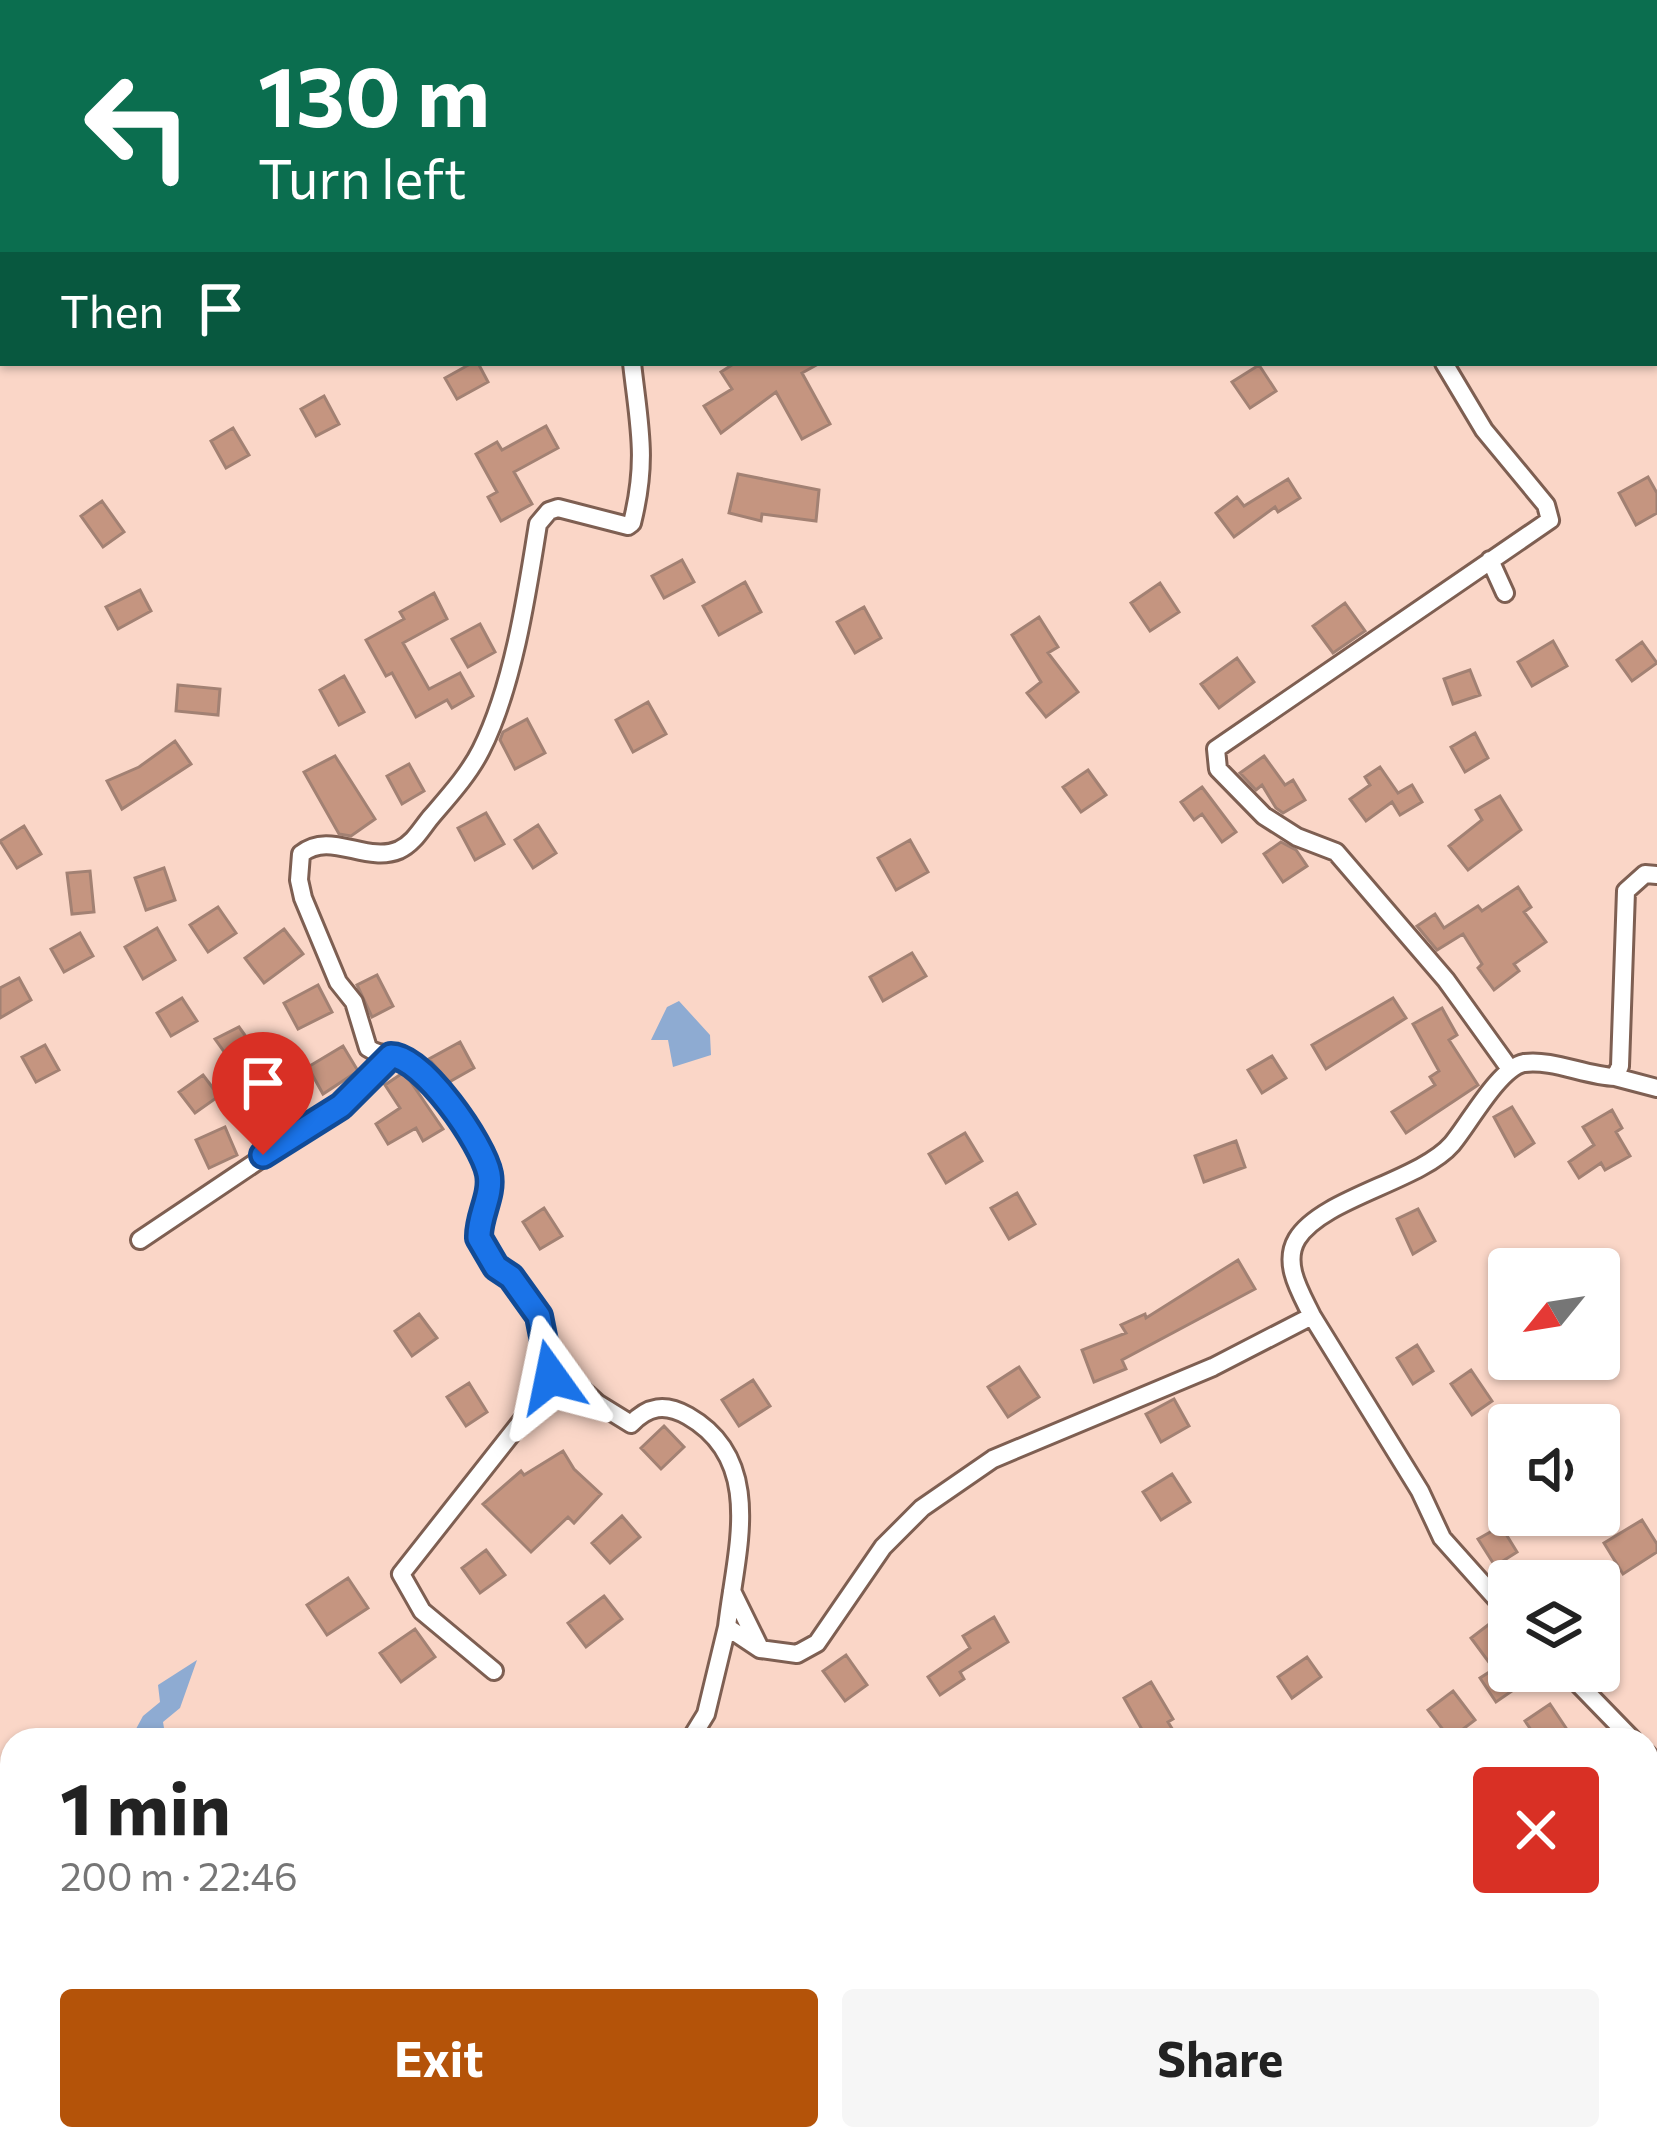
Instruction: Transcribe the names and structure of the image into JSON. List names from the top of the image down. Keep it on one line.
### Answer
{"north":"bottom left","page":{"turn":["130 m","Turn left"],"then":"Then","heading":["1 min","200 m · 22:46"],"buttons":["Exit","Share"]}}
